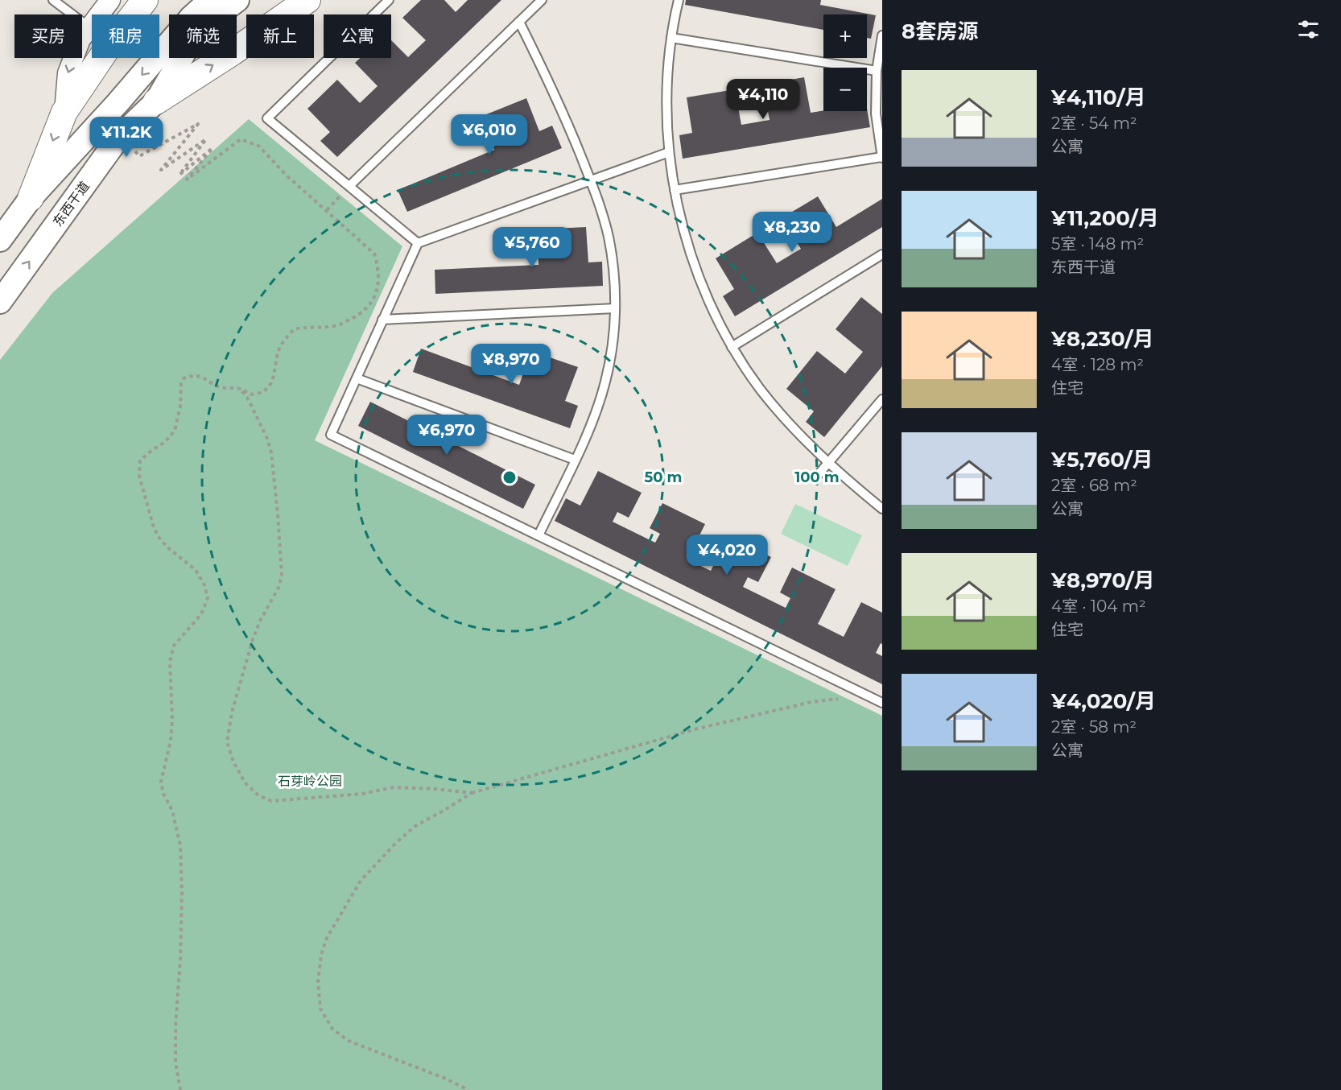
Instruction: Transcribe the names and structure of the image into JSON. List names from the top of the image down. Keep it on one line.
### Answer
{"streets":{"main road":["东西干道"]},"parks":["石芽岭公园"],"page":{"heading":"8套房源","map_buttons":["+","−"],"chip":["买房","租房","筛选","新上","公寓"],"list":[{"name":"¥4,110/月","note":"2室 · 54 m² · 公寓"},{"name":"¥11,200/月","note":"5室 · 148 m² · 东西干道"},{"name":"¥8,230/月","note":"4室 · 128 m² · 住宅"},{"name":"¥5,760/月","note":"2室 · 68 m² · 公寓"},{"name":"¥8,970/月","note":"4室 · 104 m² · 住宅"},{"name":"¥4,020/月","note":"2室 · 58 m² · 公寓"}],"price":["¥4,110","¥6,010","¥11.2K","¥8,230","¥5,760","¥8,970","¥6,970","¥4,020"]},"rings":["50 m","100 m"]}
